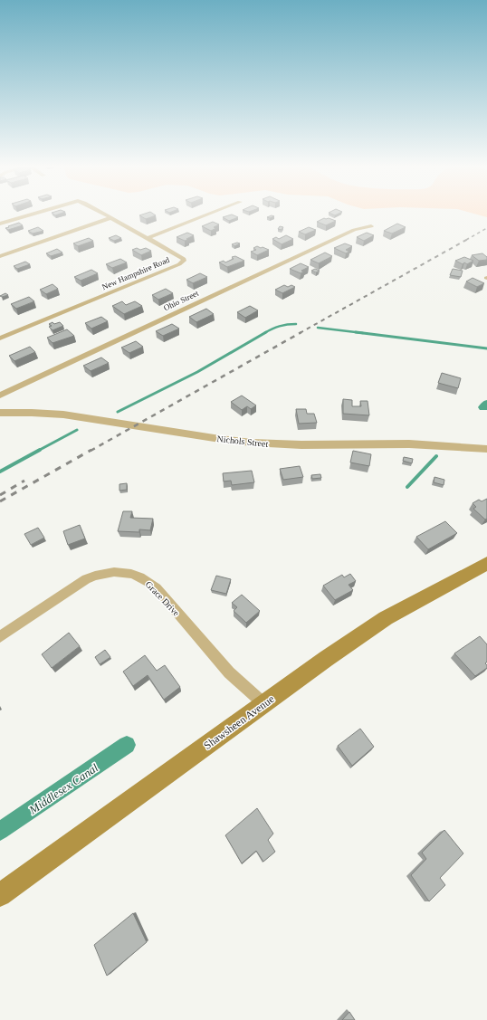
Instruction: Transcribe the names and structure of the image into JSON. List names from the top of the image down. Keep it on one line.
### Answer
{"streets":{"main road":["Shawsheen Avenue"],"street":["New Hampshire Road","Ohio Street","Nichols Street","Grace Drive"]},"crossings":[["Grace Drive","Shawsheen Avenue"]],"water":["Middlesex Canal"]}
